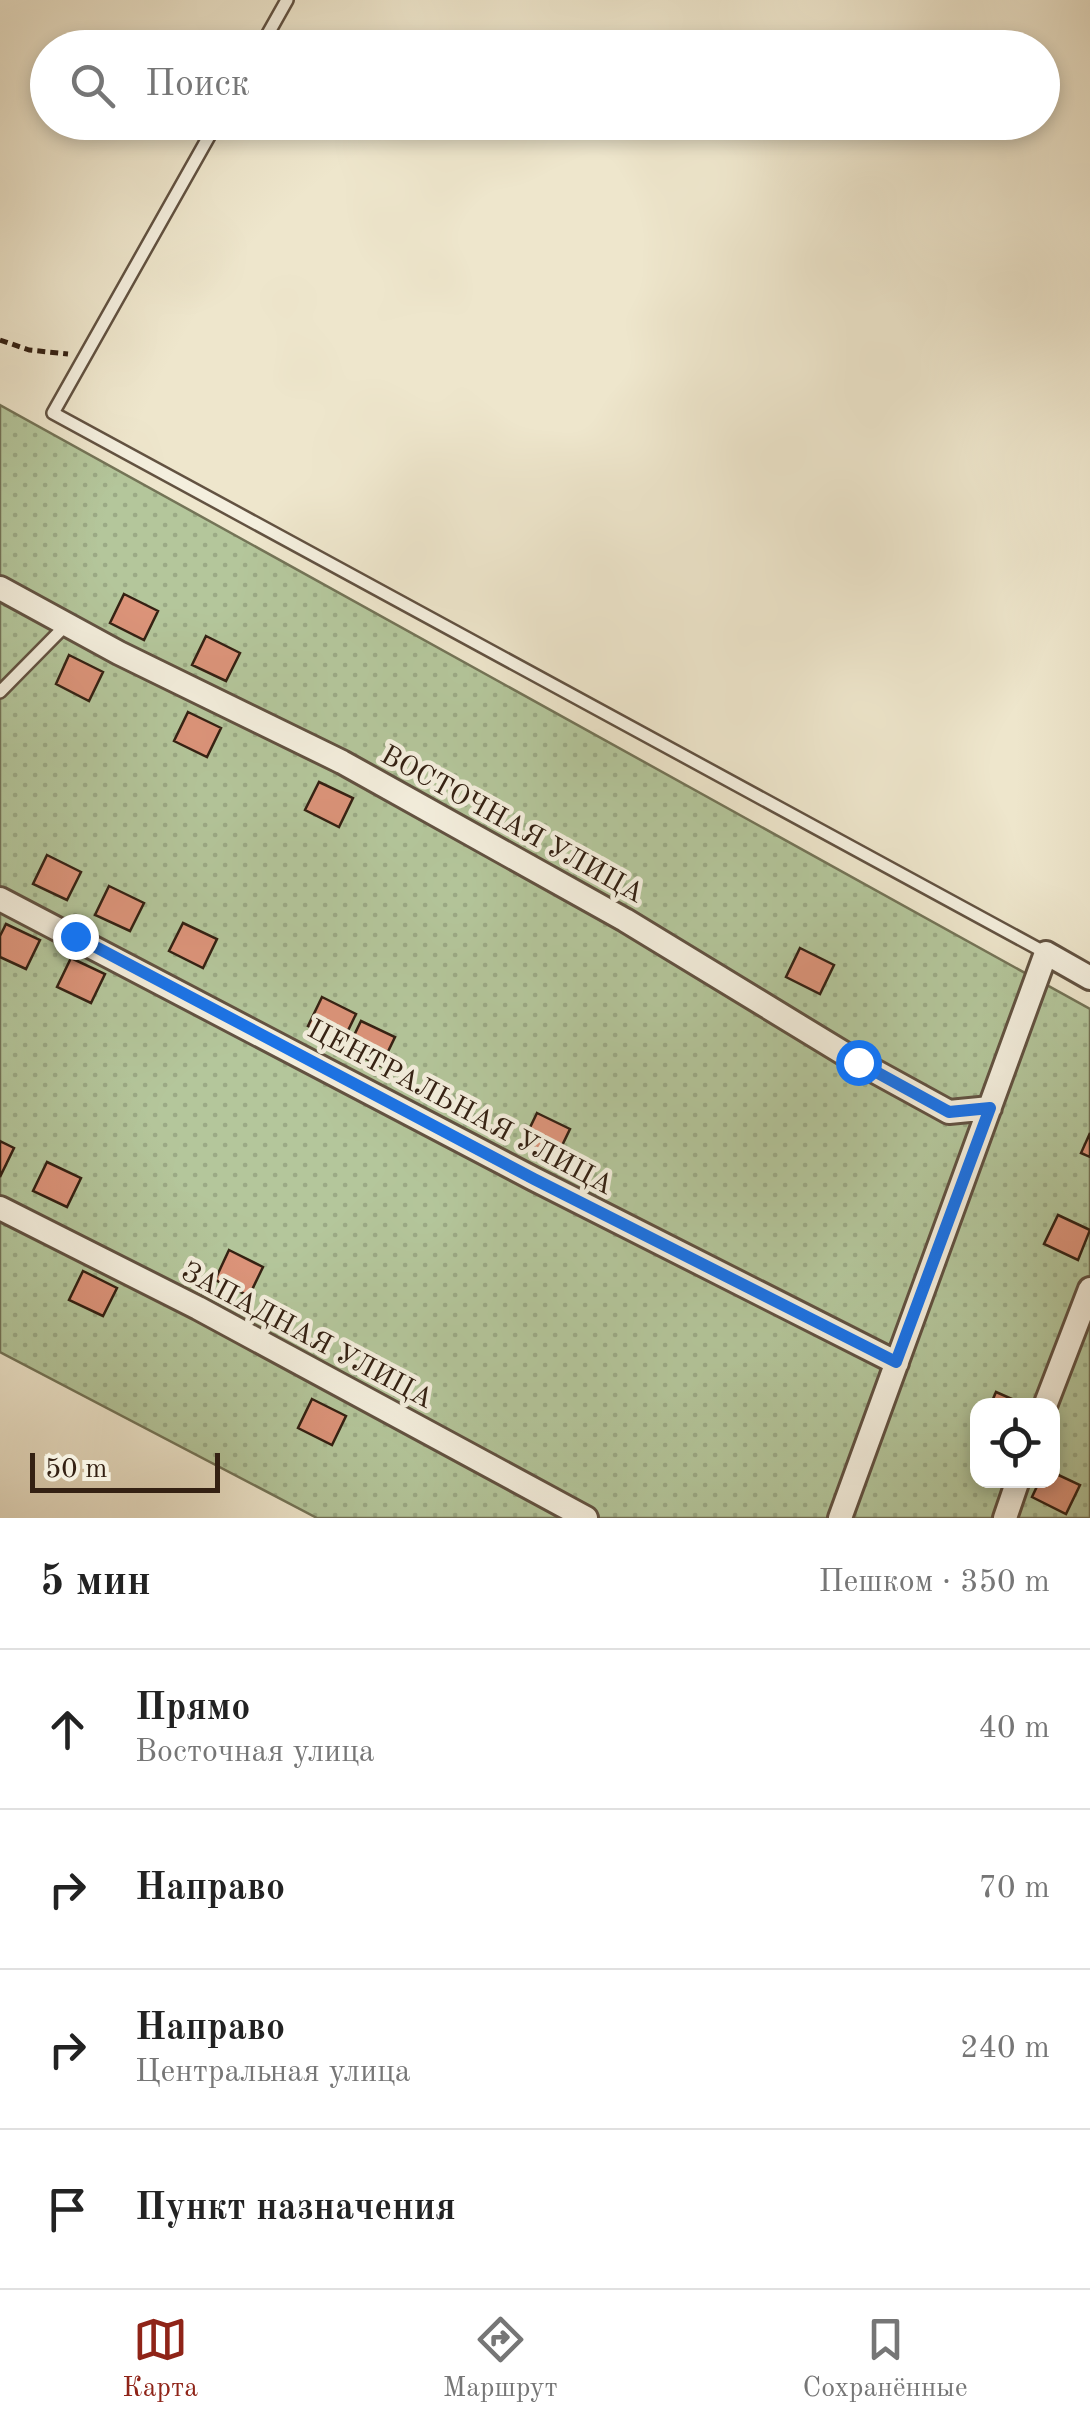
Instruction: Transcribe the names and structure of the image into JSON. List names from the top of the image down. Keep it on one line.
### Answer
{"streets":{"street":["ВОСТОЧНАЯ УЛИЦА","ЦЕНТРАЛЬНАЯ УЛИЦА","ЗАПАДНАЯ УЛИЦА"]},"scale_bar":"50 m","page":{"search":"Поиск","scale":"50 m","heading":["5 мин","Пешком · 350 m"],"list":[["Прямо","Восточная улица","40 m"],["Направо","70 m"],["Направо","Центральная улица","240 m"],"Пункт назначения"],"nav":["Карта","Маршрут","Сохранённые"]}}
